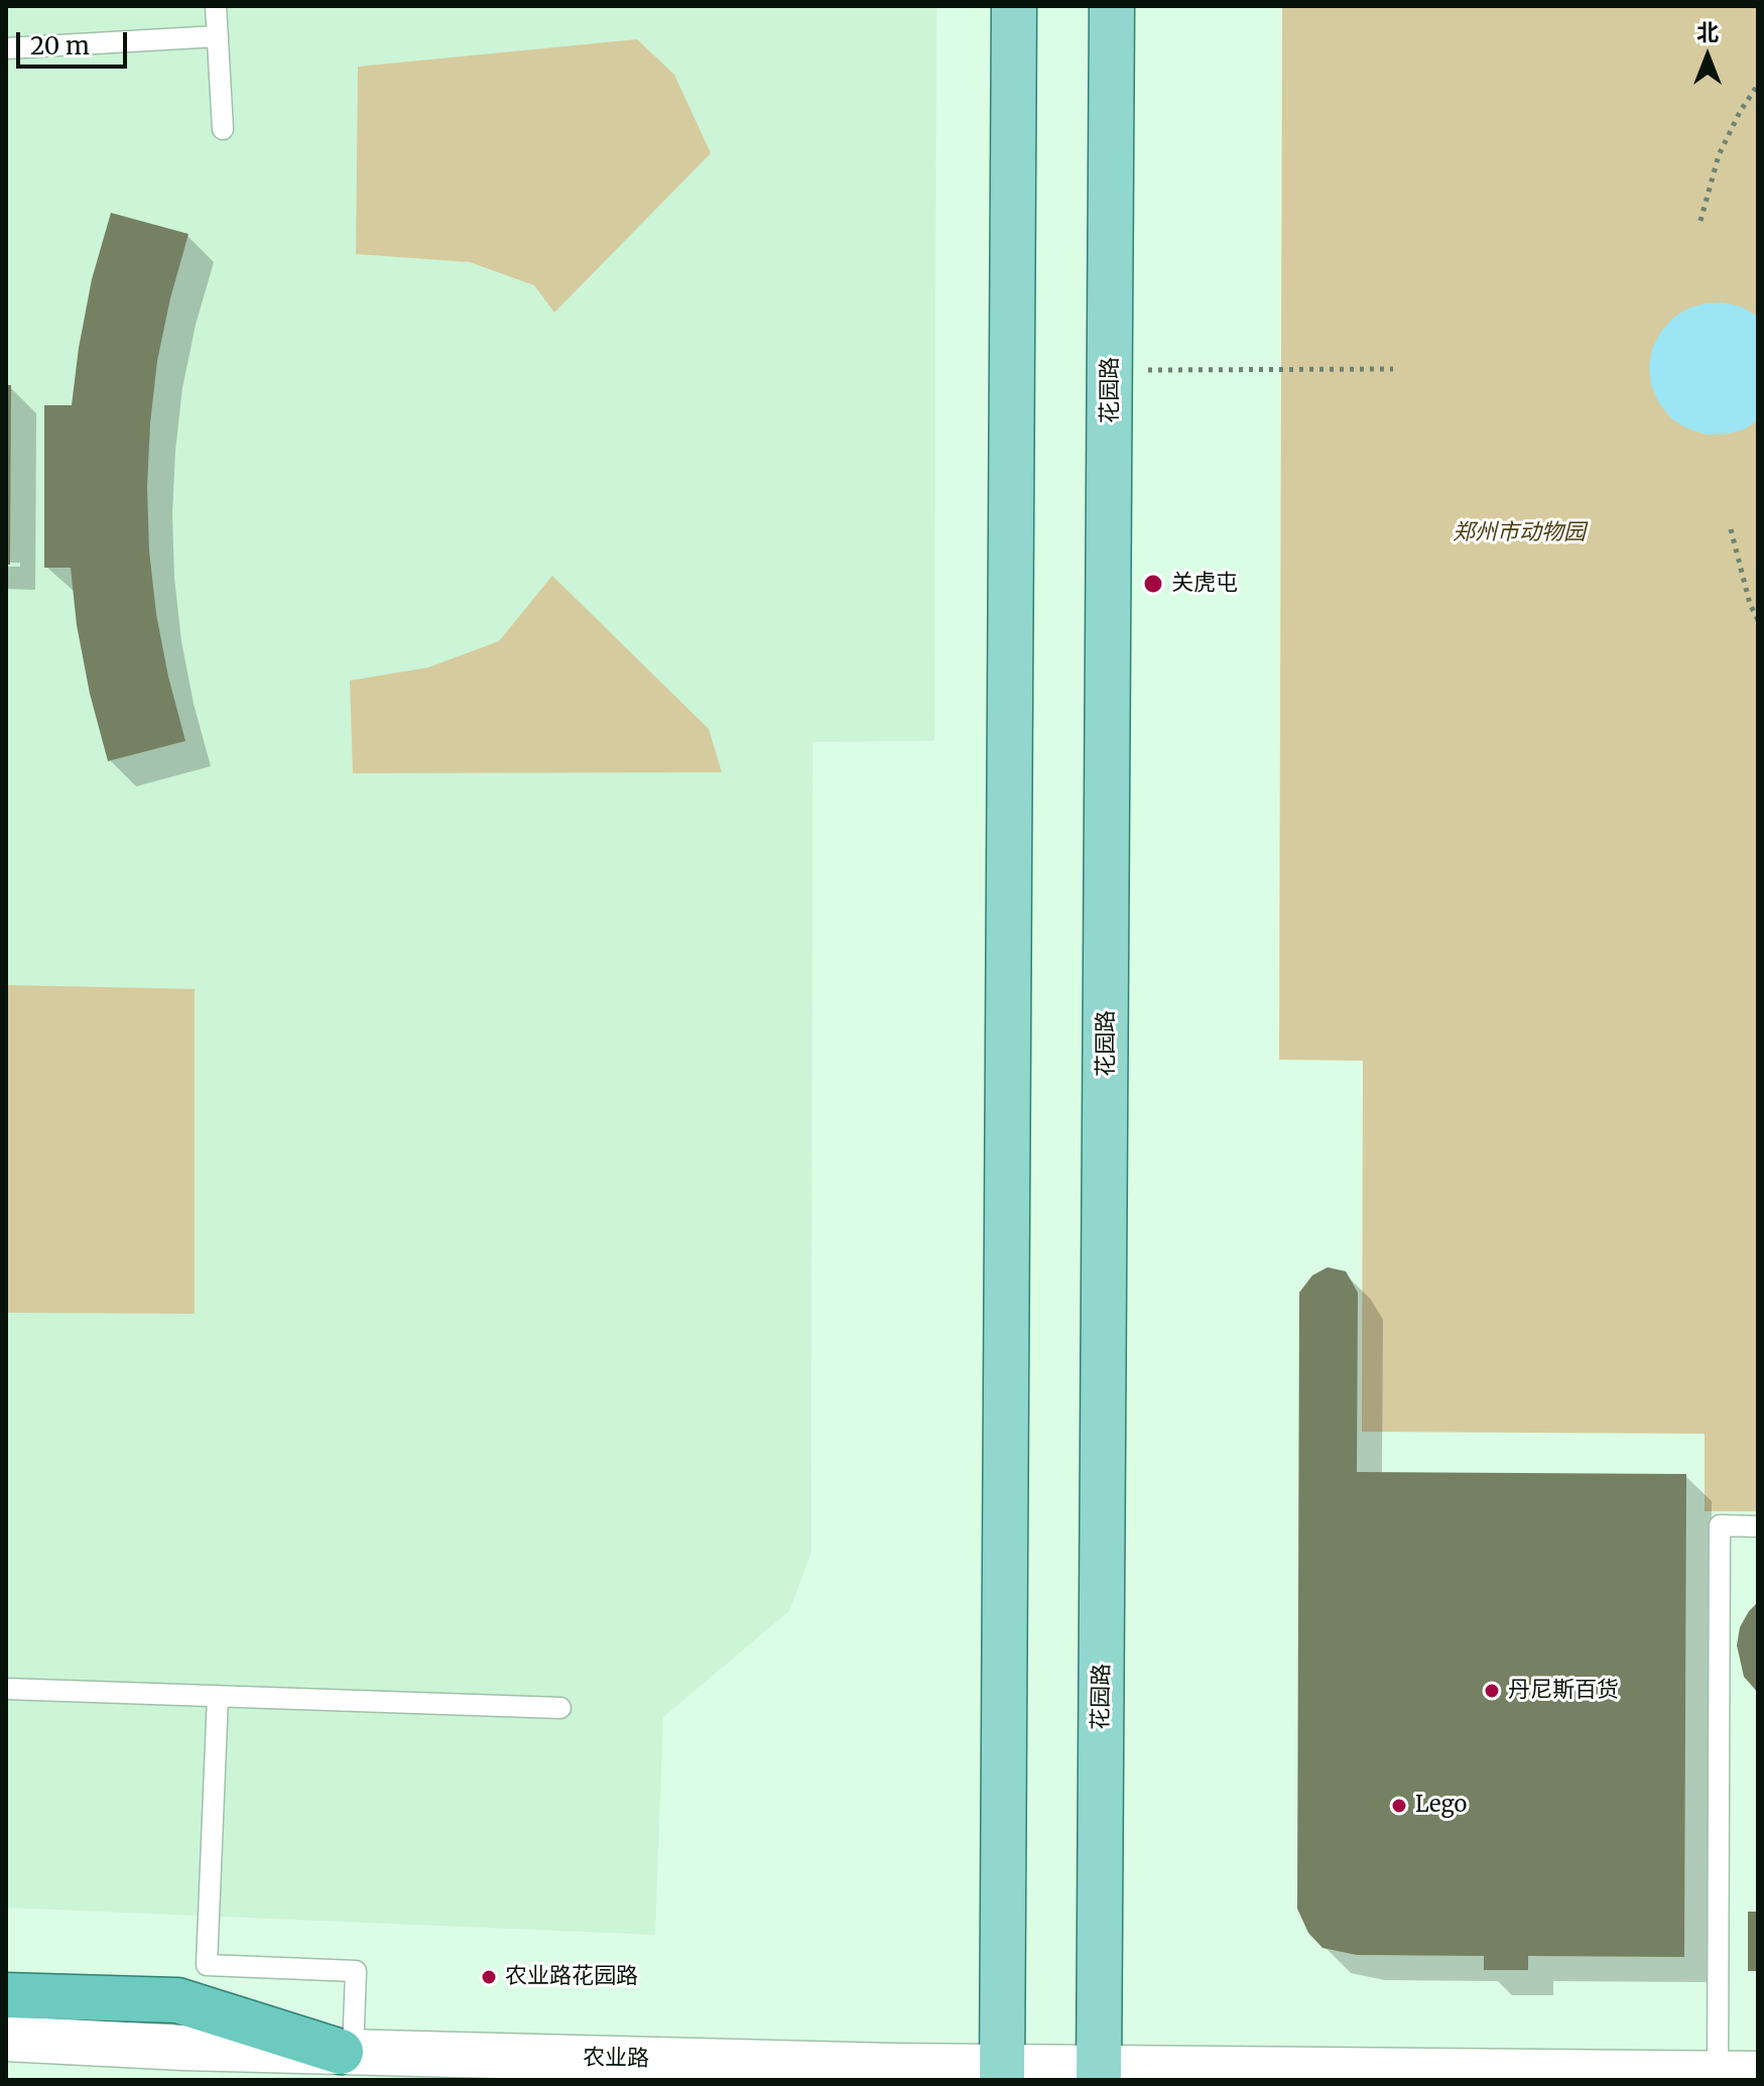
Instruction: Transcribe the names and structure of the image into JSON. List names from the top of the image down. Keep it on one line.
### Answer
{"streets":{"main road":["花园路"],"street":["农业路"]},"crossings":[["花园路","农业路"]],"parks":["郑州市动物园"],"places":["关虎屯","丹尼斯百货","Lego","农业路花园路"],"scale_bar":"20 m","north":"top"}
